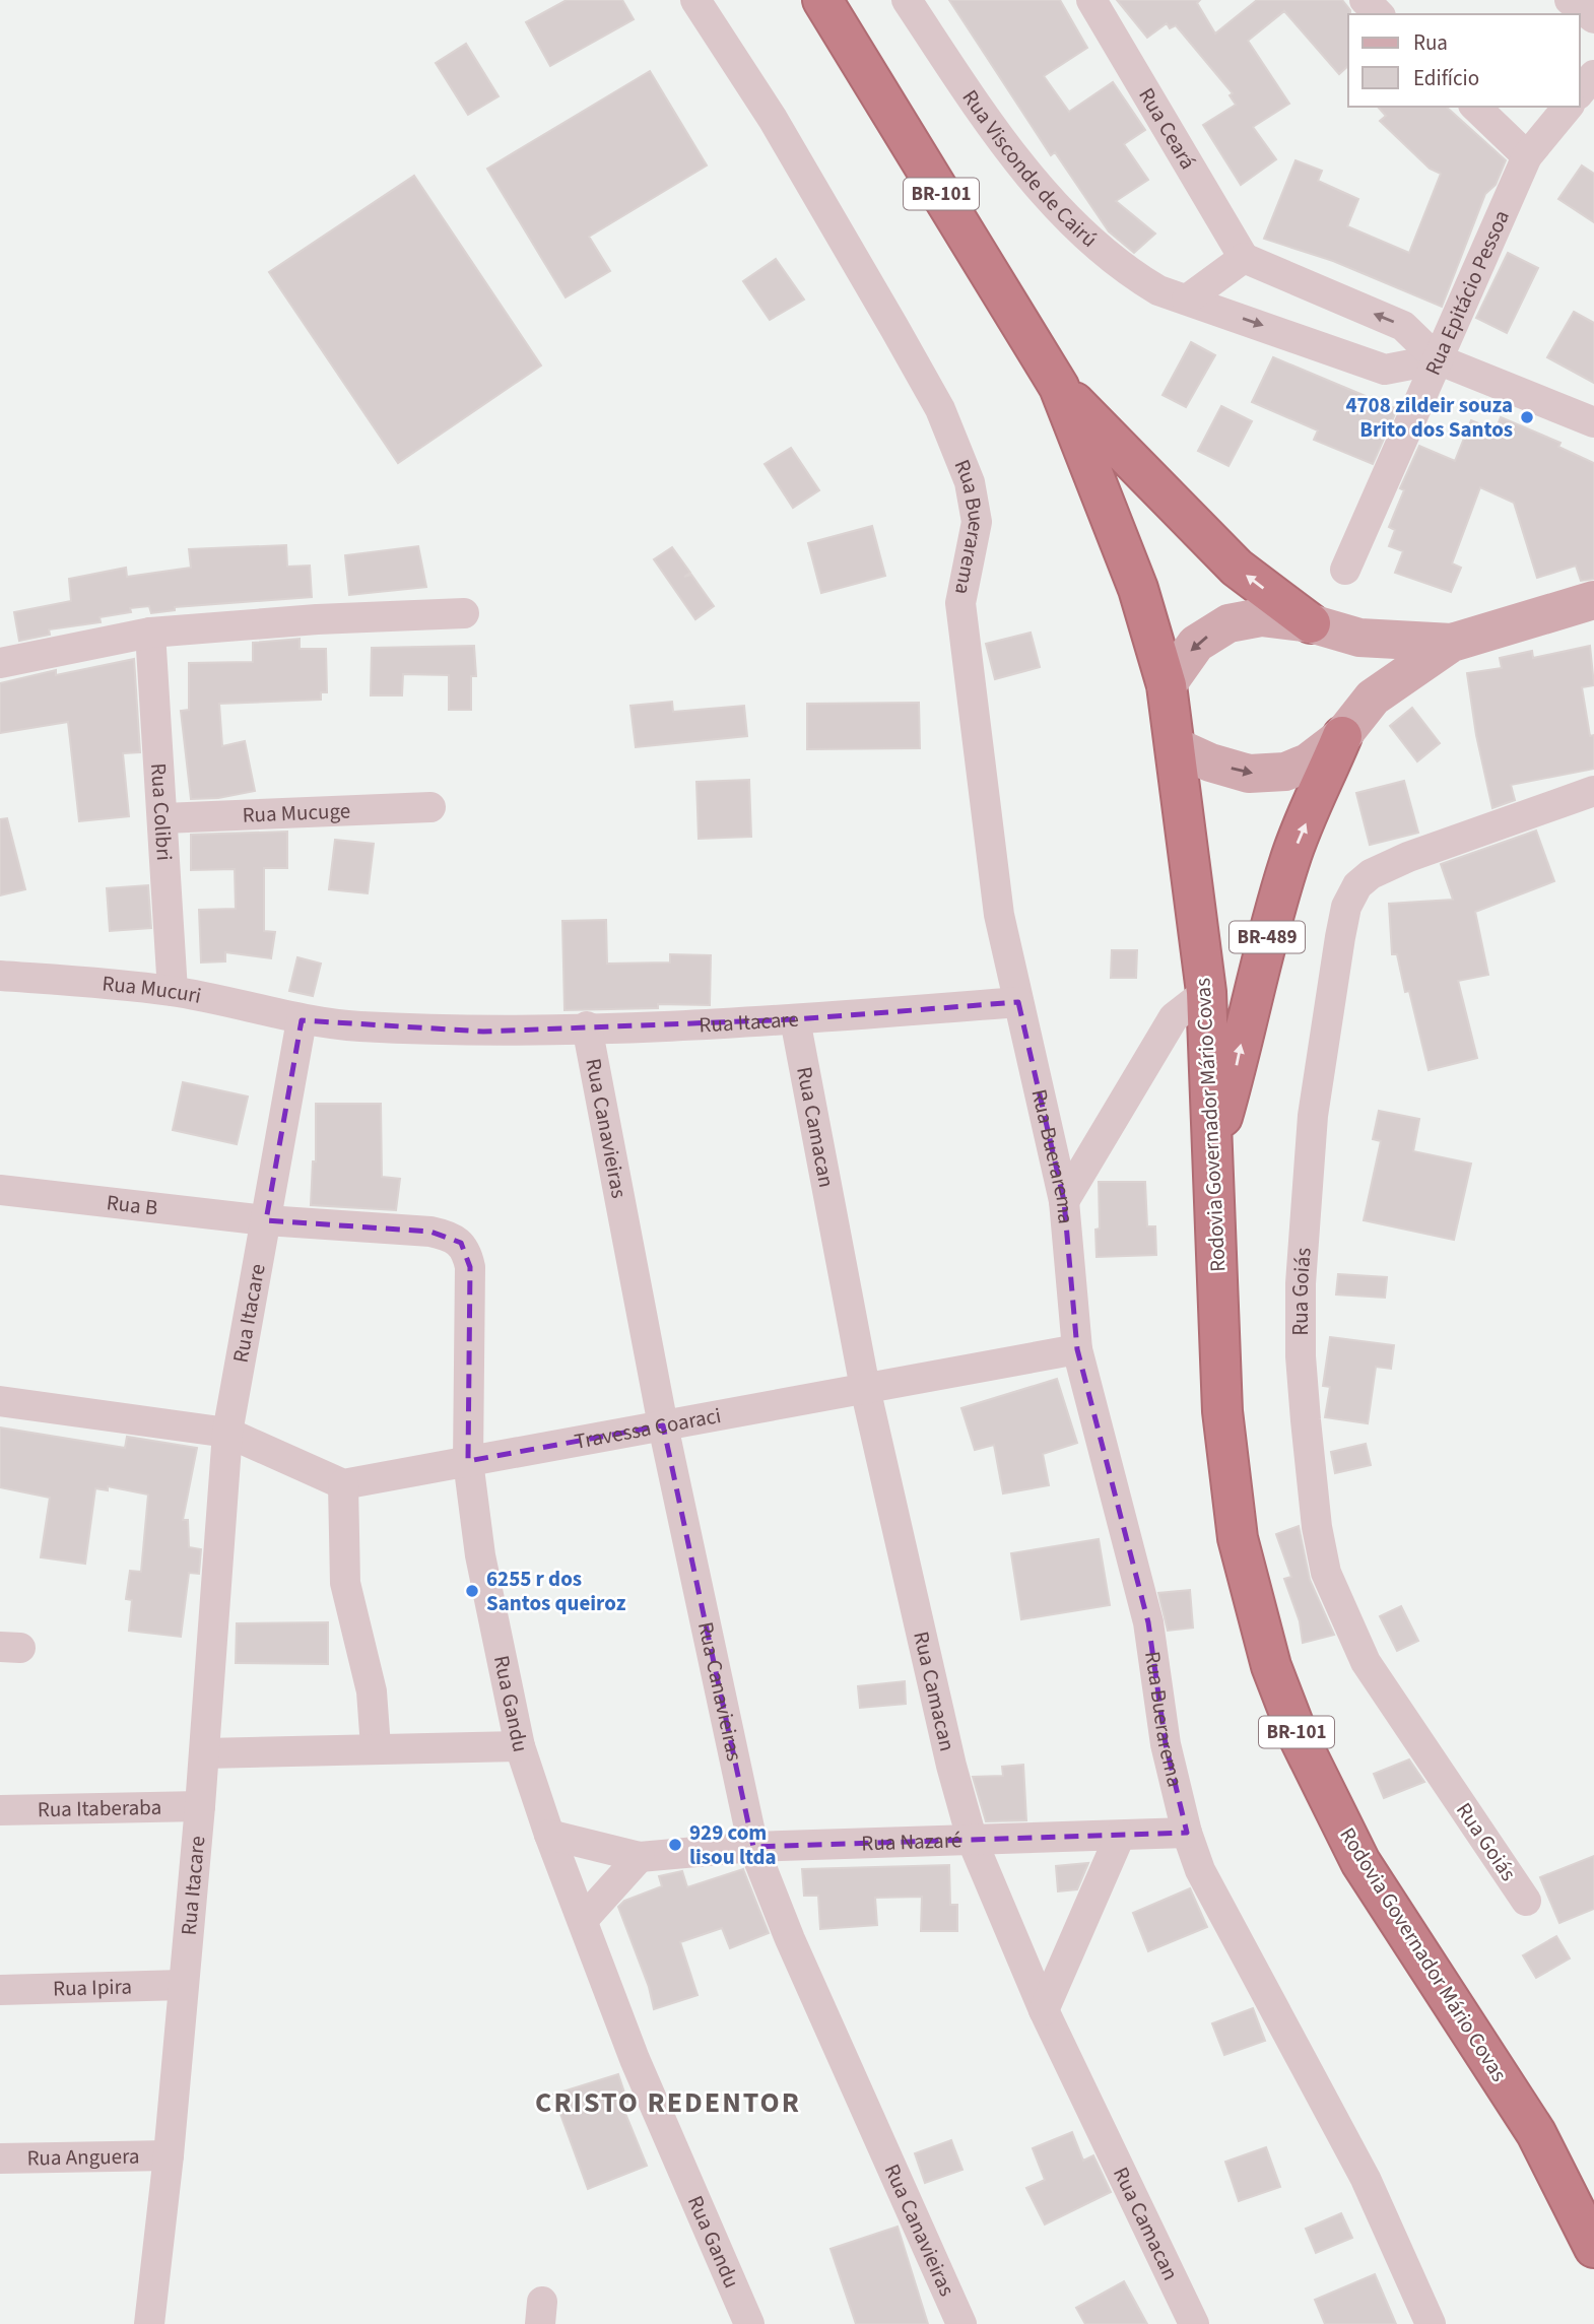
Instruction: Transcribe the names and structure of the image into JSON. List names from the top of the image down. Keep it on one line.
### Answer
{"streets":{"highway":["BR-101","BR-489","Rodovia Governador Mário Covas"],"street":["Rua Ceará","Rua Visconde de Cairú","Rua Epitácio Pessoa","Rua Buerarema","Rua Colibri","Rua Mucuge","Rua Mucuri","Rua Itacare","Rua Canavieiras","Rua Camacan","Rua B","Rua Goiás","Travessa Coaraci","Rua Gandu","Rua Itaberaba","Rua Nazaré","Rua Ipira","Rua Anguera"]},"crossings":[["Rua Visconde de Cairú","Rua Epitácio Pessoa"],["Rua Buerarema","Rua Itacare"],["Rua Buerarema","Travessa Coaraci"],["Rua Buerarema","Rua Nazaré"],["Rua Colibri","Rua Mucuge"],["Rua Colibri","Rua Mucuri"],["BR-489","Rodovia Governador Mário Covas"],["Rua Mucuri","Rua Itacare"],["Rua Itacare","Rua Canavieiras"],["Rua Itacare","Rua Camacan"],["Rua Itacare","Rua B"],["Rua Itacare","Rua Gandu"],["Rua Itacare","Rua Itaberaba"],["Rua Itacare","Rua Ipira"],["Rua Itacare","Rua Anguera"],["Rua Canavieiras","Travessa Coaraci"],["Rua Canavieiras","Rua Nazaré"],["Rua Camacan","Travessa Coaraci"],["Rua Camacan","Rua Nazaré"],["Rua B","Rua Gandu"],["Travessa Coaraci","Rua Gandu"],["Rua Gandu","Rua Nazaré"]],"districts":["CRISTO REDENTOR"],"places":["4708 zildeir souza Brito dos Santos","6255 r dos Santos queiroz","929 com lisou ltda"],"legend":["Rua","Edifício"]}
